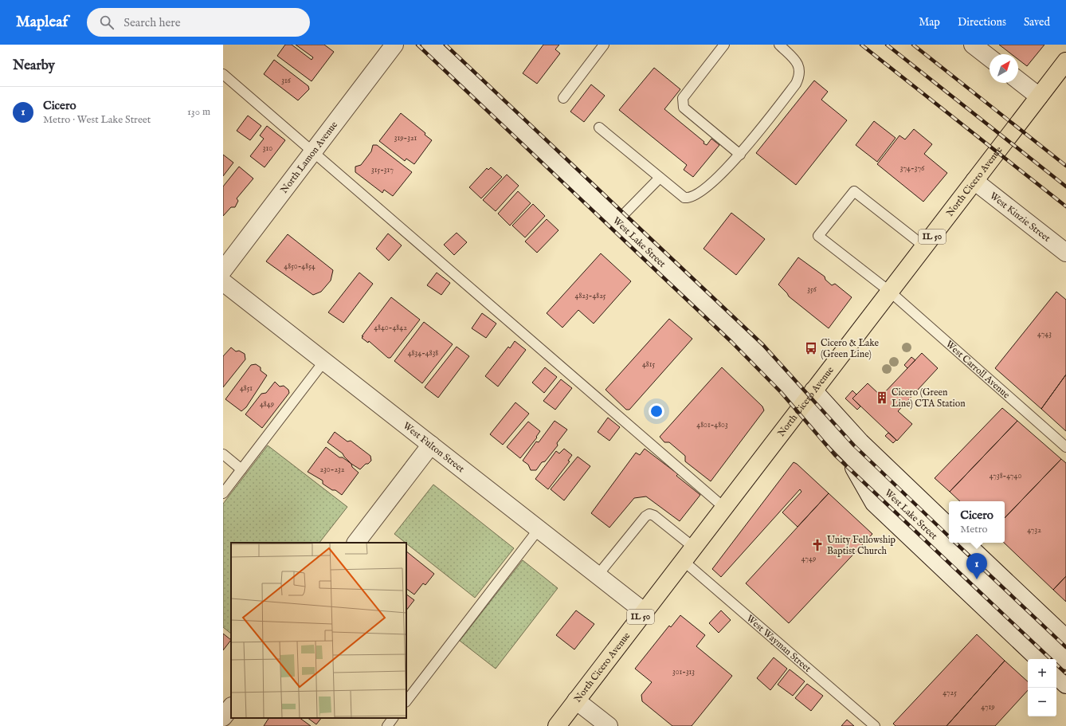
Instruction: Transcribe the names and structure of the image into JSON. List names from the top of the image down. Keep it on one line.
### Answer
{"streets":{"main road":["North Lamon Avenue","North Cicero Avenue","West Kinzie Street","IL 50","West Lake Street","West Fulton Street"],"lane":["West Carroll Avenue","West Wayman Street"]},"crossings":[["North Cicero Avenue","West Kinzie Street"],["North Cicero Avenue","West Lake Street"],["North Cicero Avenue","West Carroll Avenue"],["North Cicero Avenue","West Fulton Street"],["North Cicero Avenue","West Wayman Street"],["West Fulton Street","West Wayman Street"]],"places":{"bus stop":["Cicero & Lake (Green Line)"],"building":["Cicero (Green Line) CTA Station"],"church":["Unity Fellowship Baptist Church"]},"house_numbers":["316","319-321","310","374-376","315-317","4850-4854","356","4823-4825","4840-4842","4743","4834-4838","4815","4851","4849","4801-4803","230-232","4738-4740","4732","4749","301-313","4725","4719"],"north":"top right","page":{"header":"Mapleaf","search":"Search here","nav":["Map","Directions","Saved"],"heading":"Nearby","list":[{"mark":"1","name":"Cicero","note":"Metro · West Lake Street","value":"130 m"}],"popup":["Cicero","Metro"],"pins":"1","map_buttons":["+","−"]}}
